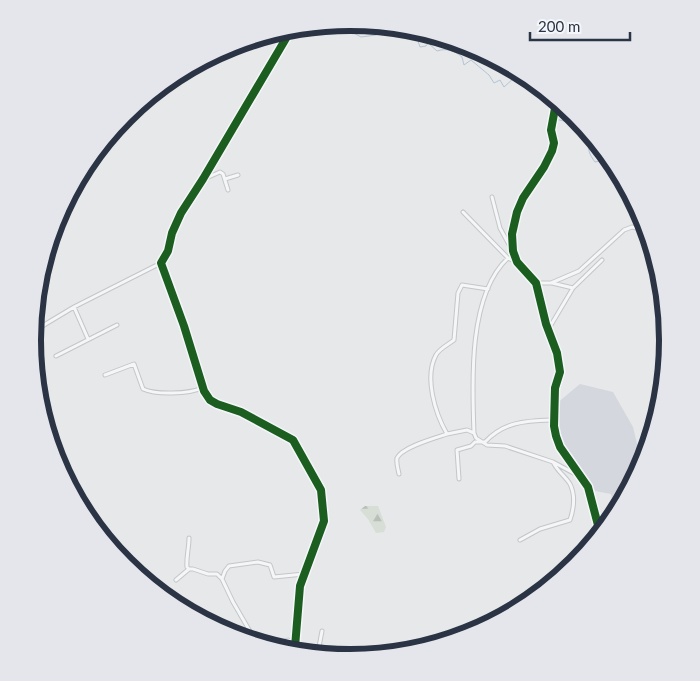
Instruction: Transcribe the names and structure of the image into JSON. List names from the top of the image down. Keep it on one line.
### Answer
{"scale_bar":"200 m"}
